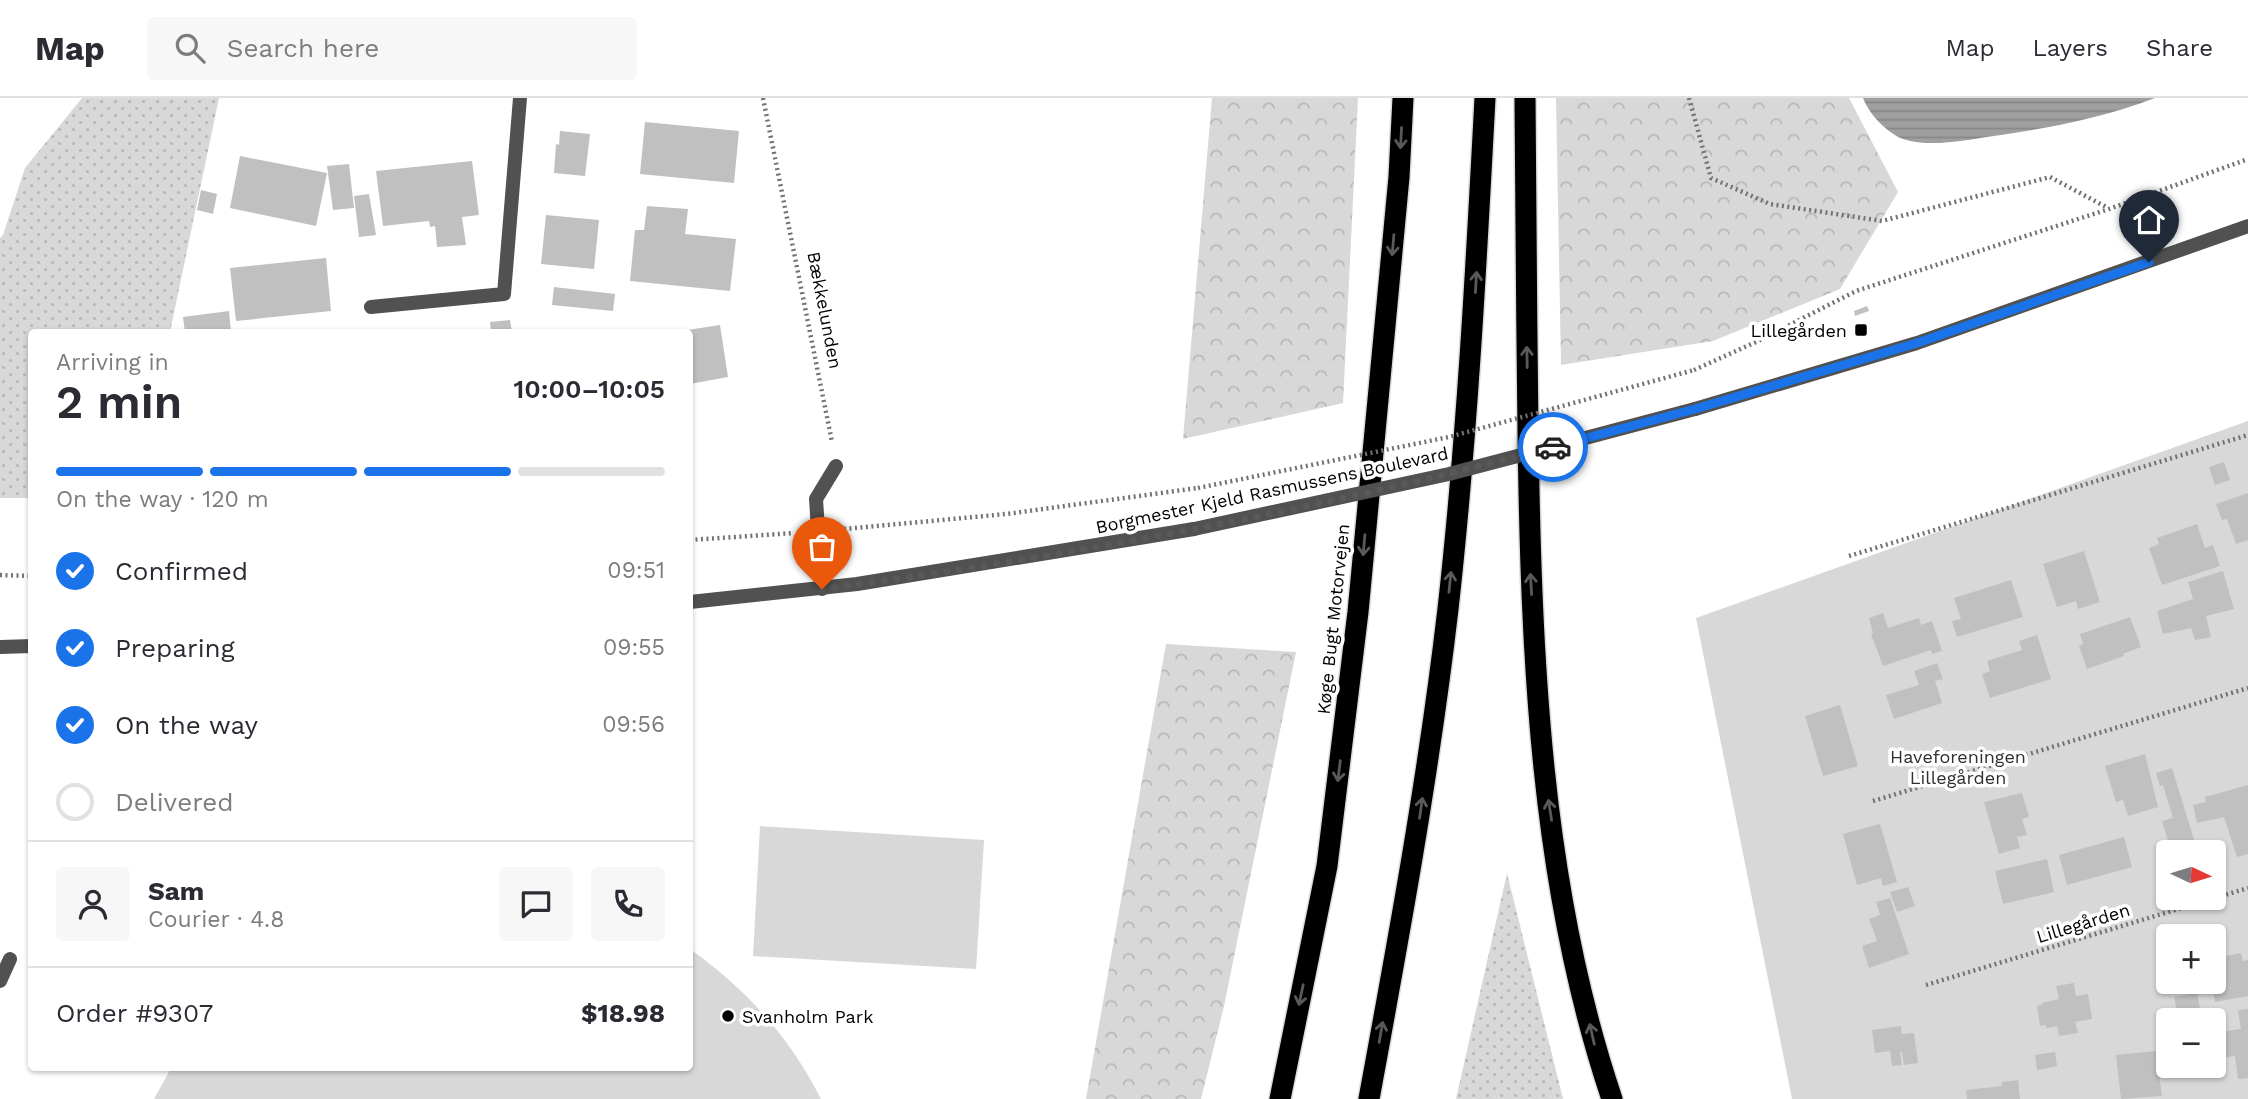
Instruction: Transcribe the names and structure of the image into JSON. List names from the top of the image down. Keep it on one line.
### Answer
{"streets":{"highway":["Køge Bugt Motorvejen"],"street":["Borgmester Kjeld Rasmussens Boulevard"],"path":["Bækkelunden","Lillegården"]},"parks":["Haveforeningen Lillegården"],"places":{"transit":["Lillegården"],"other":["Svanholm Park"]},"north":"right","page":{"header":"Map","search":"Search here","nav":["Map","Layers","Share"],"heading":["2 min","Arriving in","10:00–10:05"],"panel":["Sam","Courier · 4.8","Order #9307","$18.98"],"bar":"On the way · 120 m","list":[["Confirmed","09:51"],["Preparing","09:55"],["On the way","09:56"],"Delivered"],"map_buttons":["+","−"]}}
